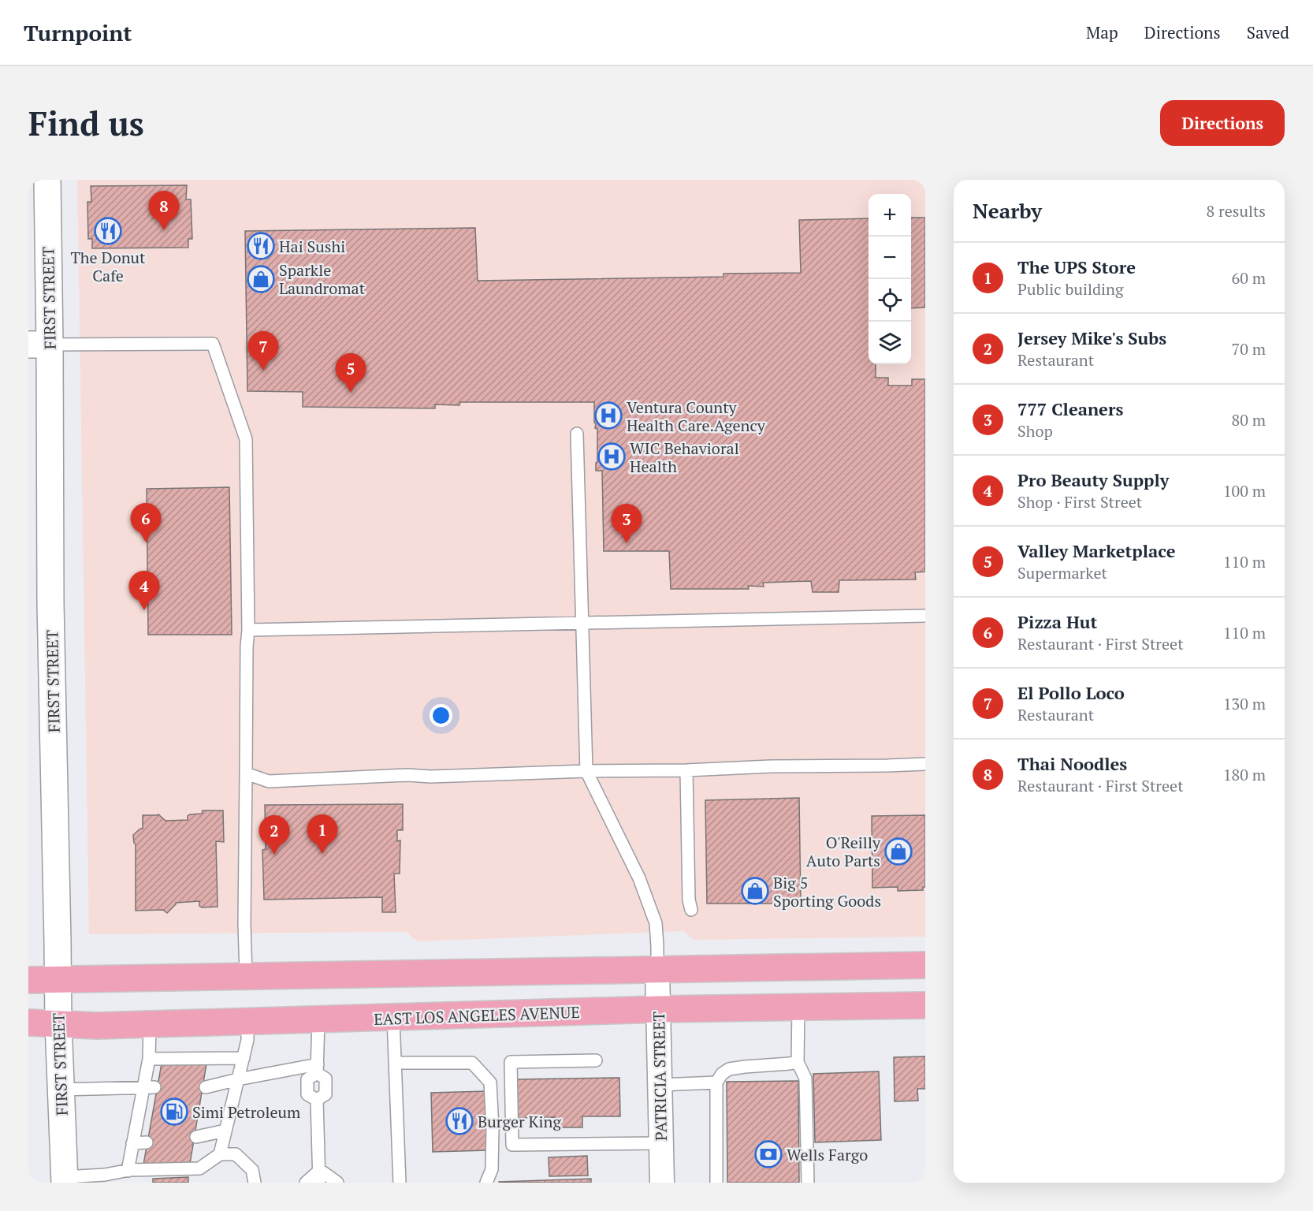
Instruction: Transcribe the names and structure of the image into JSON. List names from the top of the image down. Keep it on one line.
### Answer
{"streets":{"main road":["FIRST STREET","EAST LOS ANGELES AVENUE"],"street":["PATRICIA STREET"]},"crossings":[["FIRST STREET","EAST LOS ANGELES AVENUE"],["EAST LOS ANGELES AVENUE","PATRICIA STREET"]],"places":{"restaurant":["The Donut Cafe","Hai Sushi","Burger King"],"shop":["Sparkle Laundromat","O'Reilly Auto Parts","Big 5 Sporting Goods"],"hospital":["Ventura County Health Care.Agency","WIC Behavioral Health"],"fuel station":["Simi Petroleum"],"bank":["Wells Fargo"]},"page":{"header":"Turnpoint","nav":["Map","Directions","Saved"],"buttons":"Directions","title":"Find us","heading":["Nearby","8 results"],"pins":["8","7","5","6","3","4","1","2"],"map_buttons":["+","−"],"list":[{"mark":"1","name":"The UPS Store","note":"Public building","value":"60 m"},{"mark":"2","name":"Jersey Mike's Subs","note":"Restaurant","value":"70 m"},{"mark":"3","name":"777 Cleaners","note":"Shop","value":"80 m"},{"mark":"4","name":"Pro Beauty Supply","note":"Shop · First Street","value":"100 m"},{"mark":"5","name":"Valley Marketplace","note":"Supermarket","value":"110 m"},{"mark":"6","name":"Pizza Hut","note":"Restaurant · First Street","value":"110 m"},{"mark":"7","name":"El Pollo Loco","note":"Restaurant","value":"130 m"},{"mark":"8","name":"Thai Noodles","note":"Restaurant · First Street","value":"180 m"}]}}
